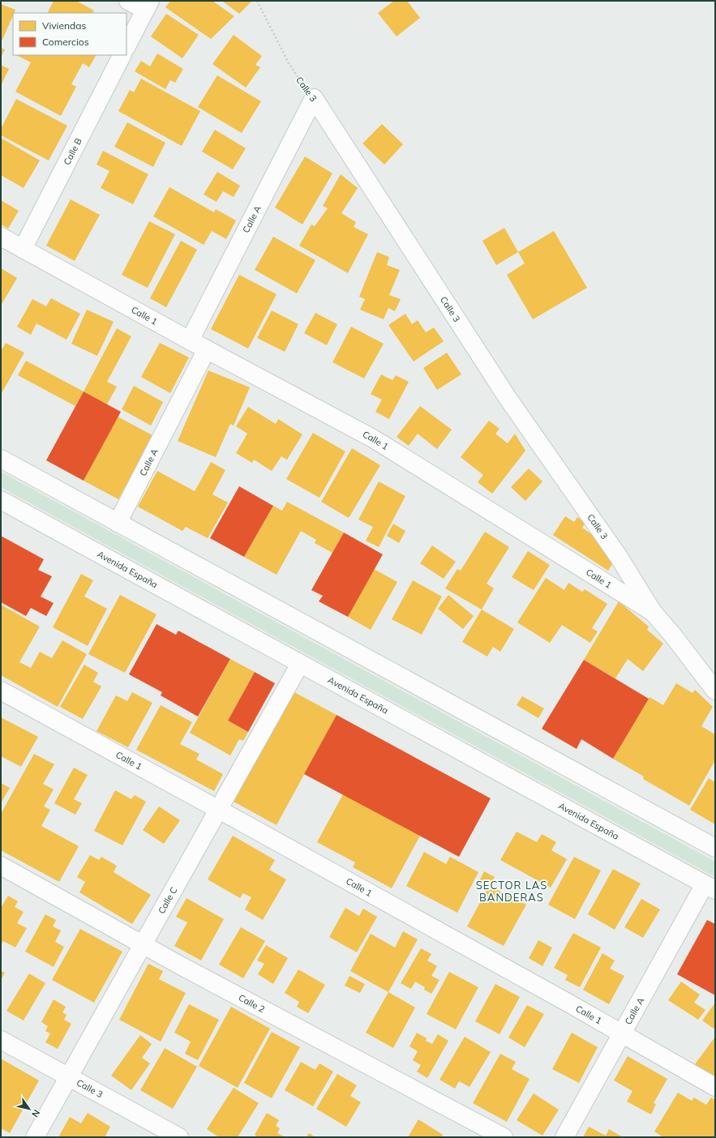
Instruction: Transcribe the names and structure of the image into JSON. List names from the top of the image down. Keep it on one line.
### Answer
{"streets":{"street":["Calle 3","Calle B","Calle A","Calle 1","Avenida España","Calle C","Calle 2"]},"crossings":[["Calle 3","Calle A"],["Calle 3","Calle 1"],["Calle 3","Calle C"],["Calle B","Calle 1"],["Calle A","Calle 1"],["Calle A","Avenida España"],["Calle 1","Calle C"],["Avenida España","Calle C"],["Calle C","Calle 2"]],"districts":["SECTOR LAS BANDERAS"],"legend":["Viviendas","Comercios"],"north":"bottom right"}
